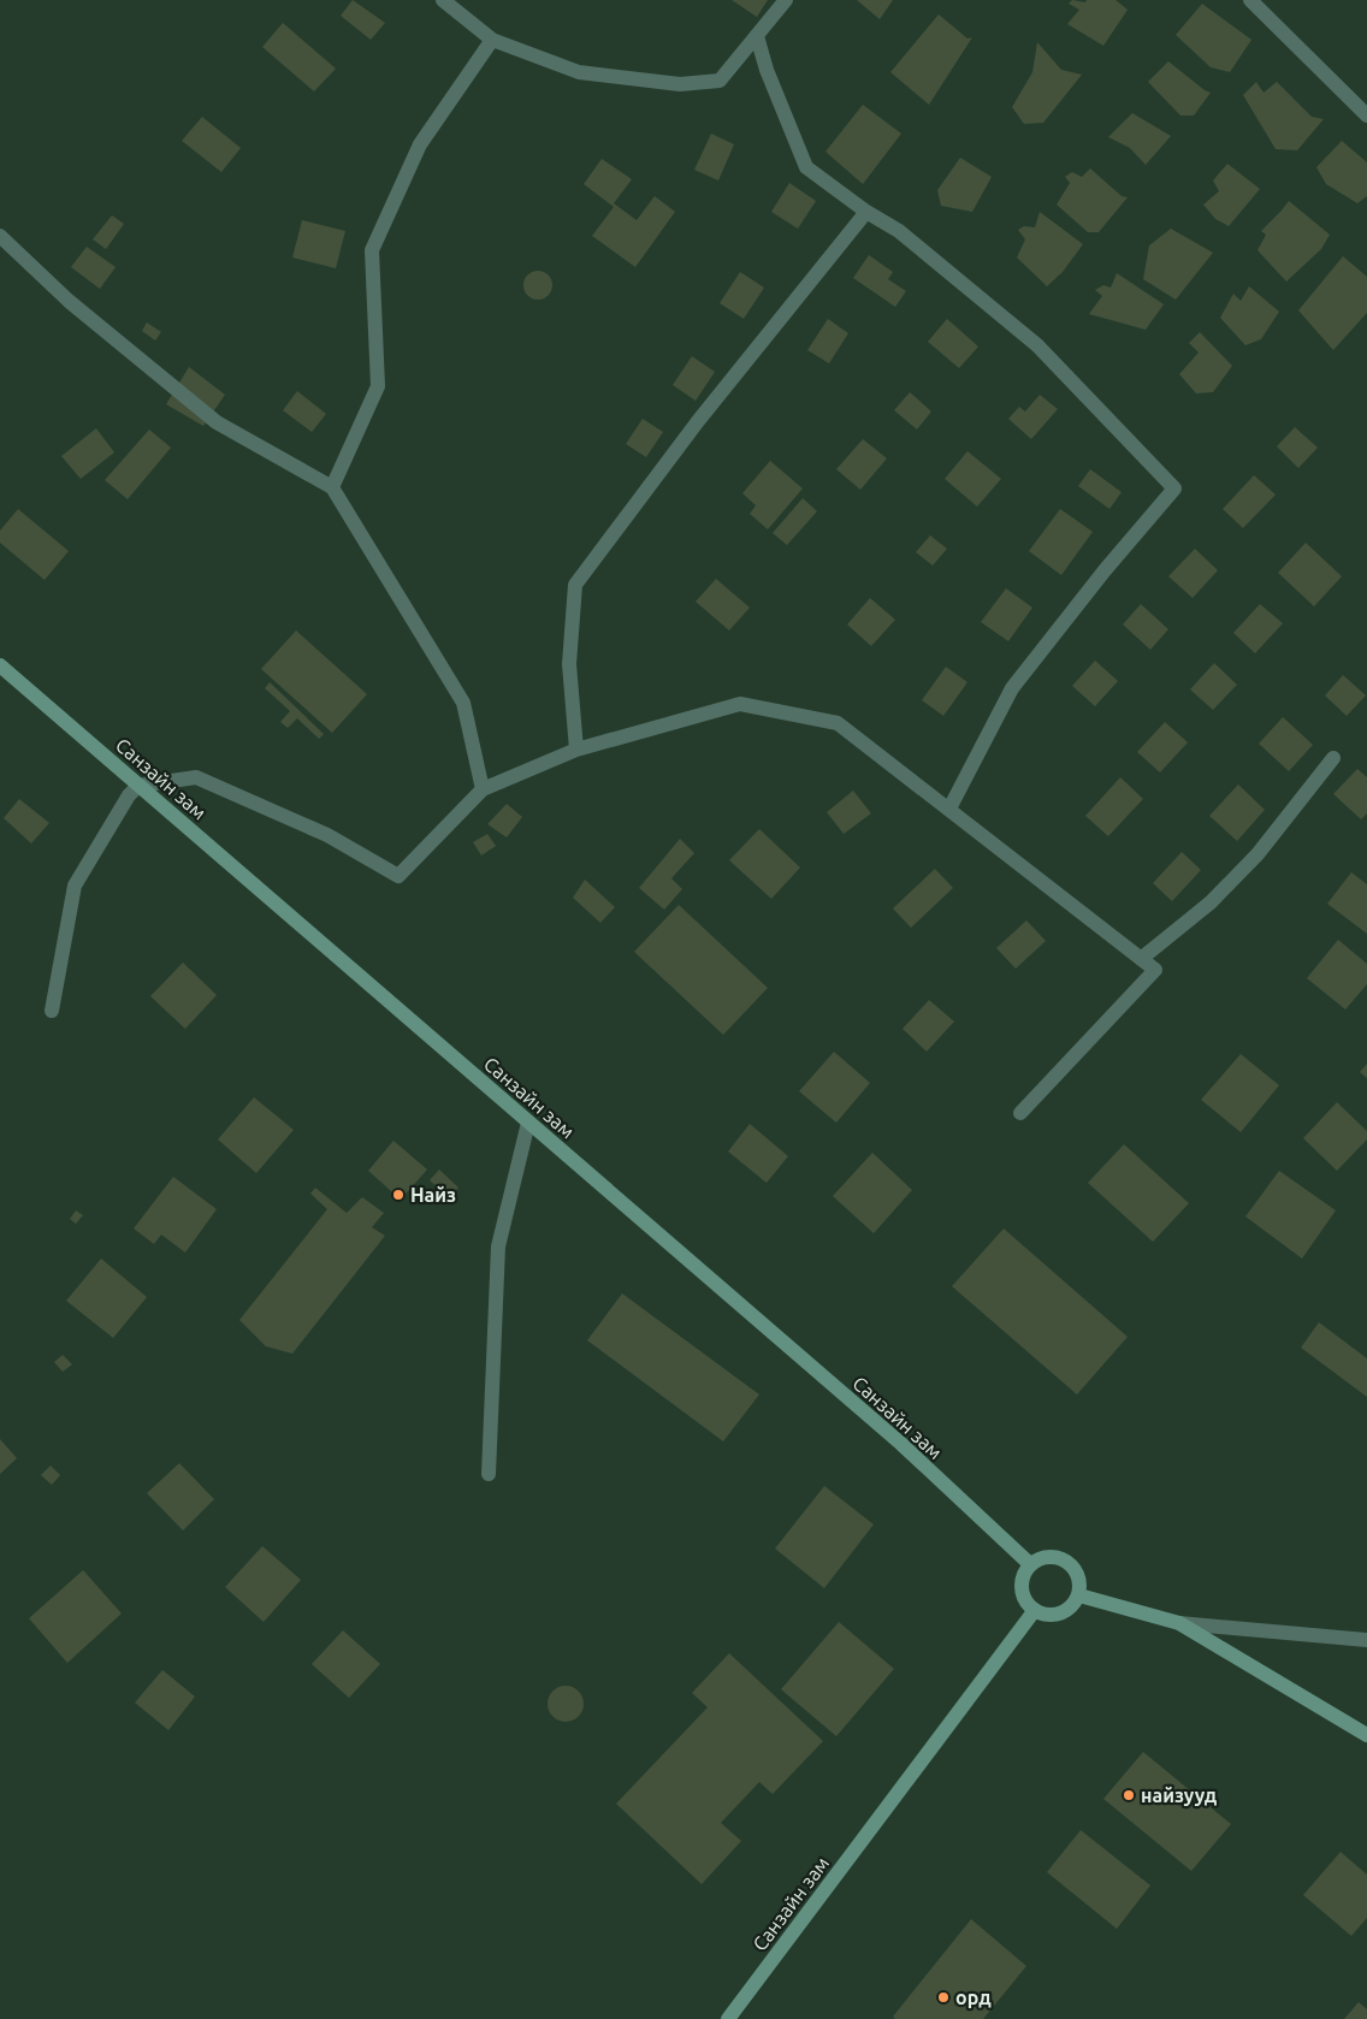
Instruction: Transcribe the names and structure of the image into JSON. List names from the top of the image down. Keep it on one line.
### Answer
{"streets":{"main road":["Санзайн зам"]},"places":["Найз","найзууд","орд"]}
